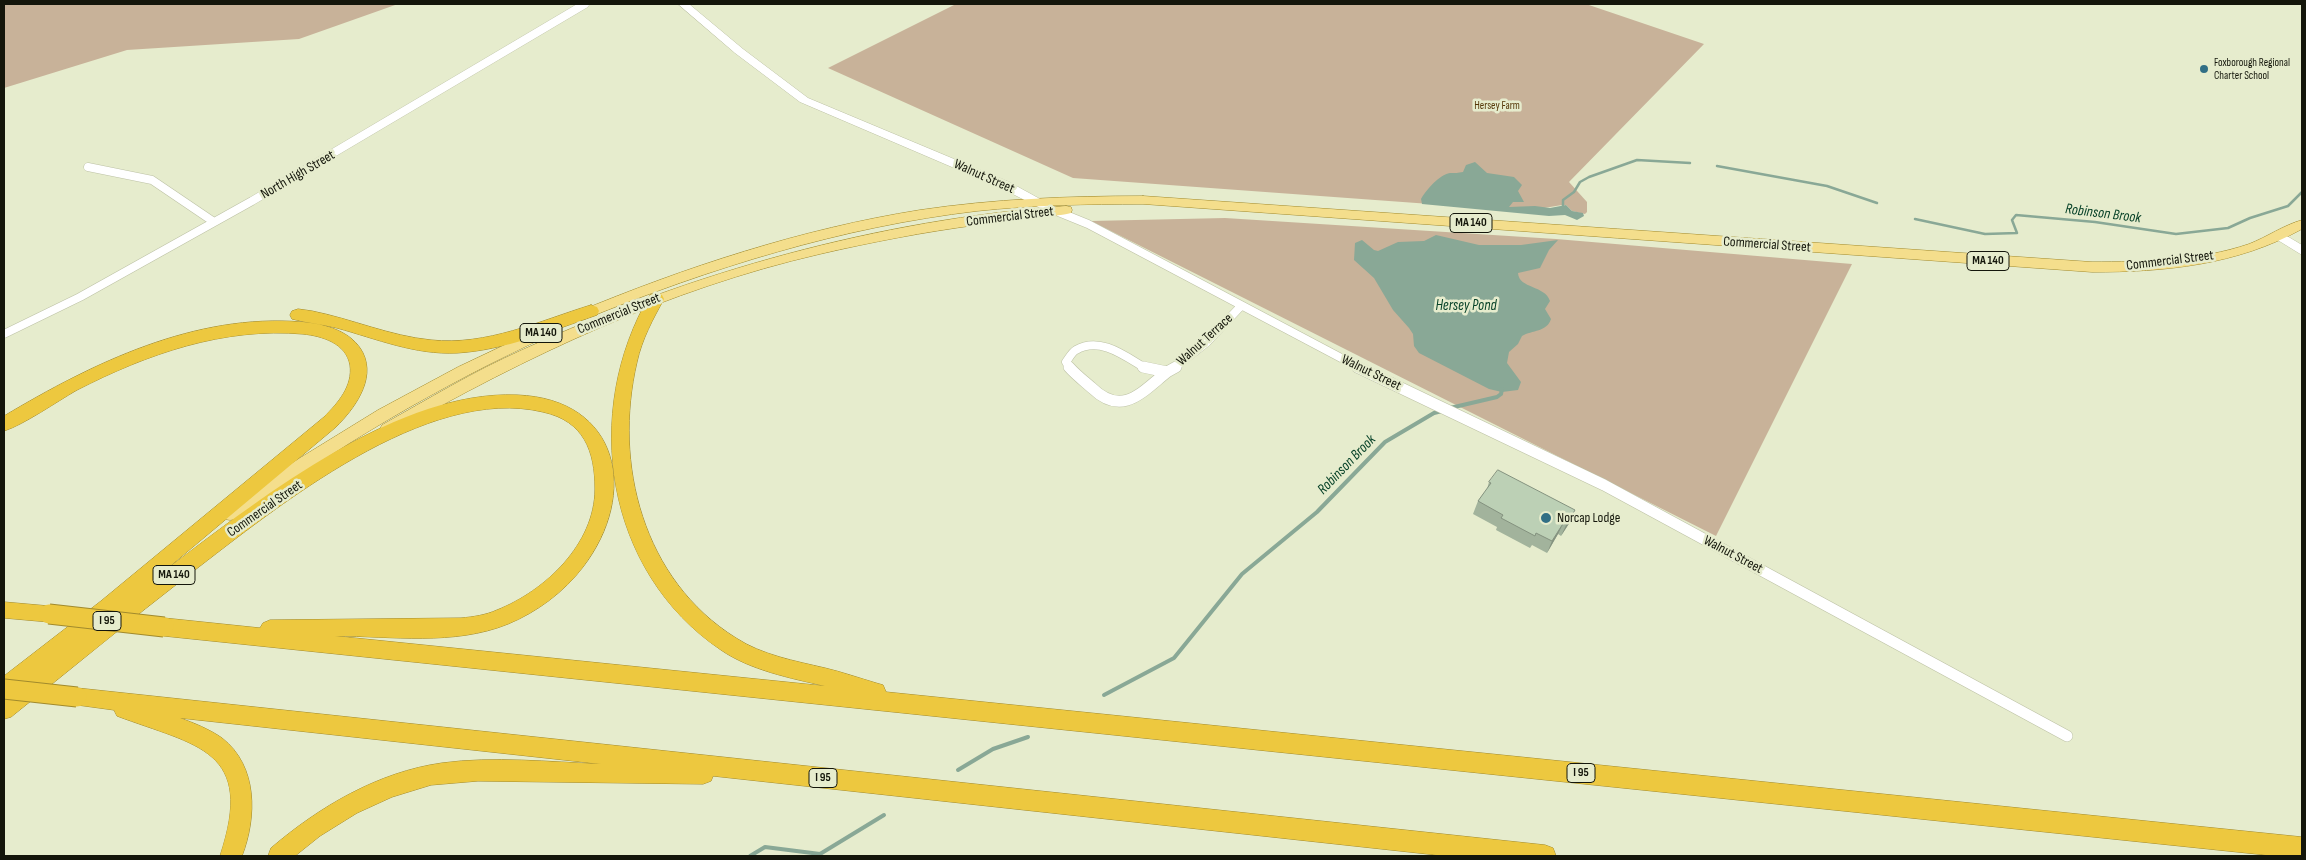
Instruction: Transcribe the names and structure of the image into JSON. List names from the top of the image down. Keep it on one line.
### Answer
{"streets":{"highway":["Commercial Street","MA 140","I 95"],"street":["North High Street","Walnut Street","Walnut Terrace"]},"crossings":[["Walnut Street","Commercial Street"],["Walnut Street","Walnut Terrace"],["Commercial Street","MA 140"],["Commercial Street","I 95"]],"water":["Robinson Brook","Hersey Pond"],"parks":["Hersey Farm"],"places":["Foxborough Regional Charter School","Norcap Lodge"]}
